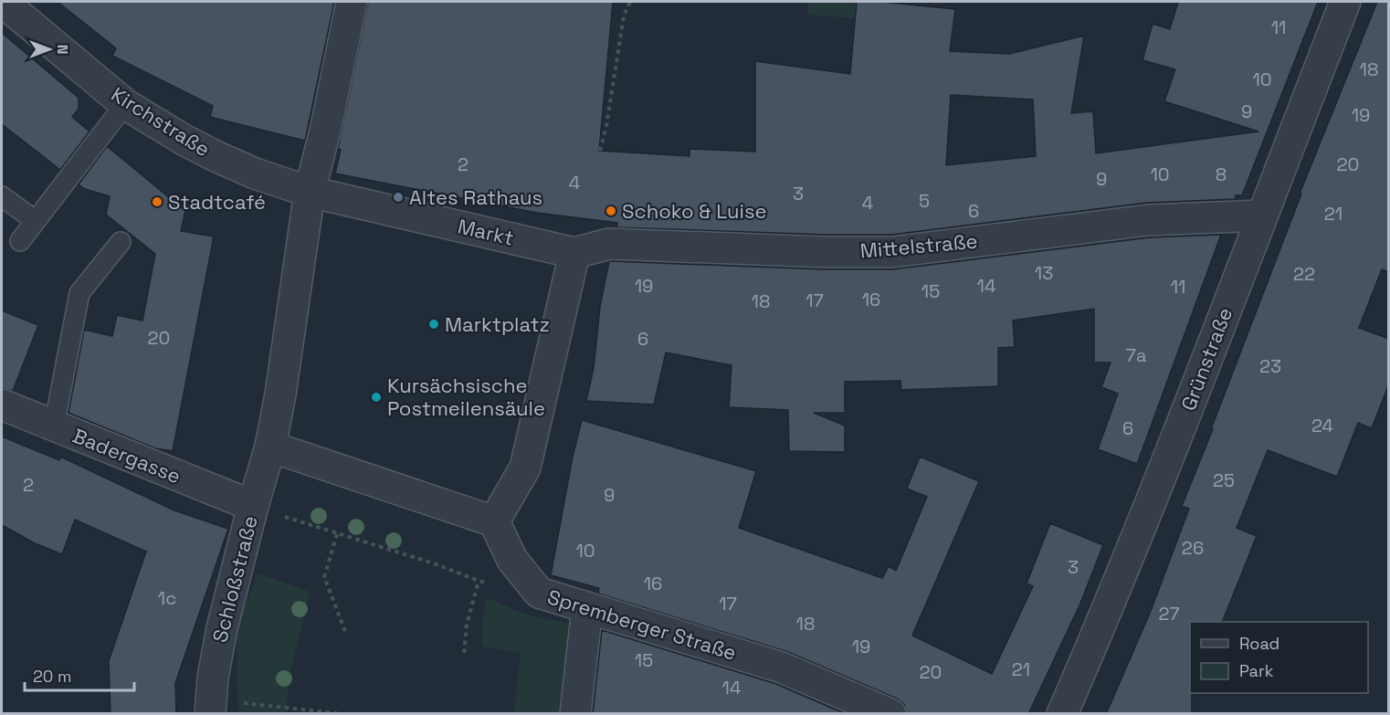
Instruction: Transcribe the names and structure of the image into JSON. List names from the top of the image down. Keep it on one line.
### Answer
{"streets":{"street":["Kirchstraße","Markt","Mittelstraße","Grünstraße","Badergasse","Schloßstraße","Spremberger Straße"]},"crossings":[["Kirchstraße","Markt"],["Markt","Mittelstraße"],["Mittelstraße","Grünstraße"],["Badergasse","Schloßstraße"]],"places":["Altes Rathaus","Stadtcafé","Schoko & Luise","Marktplatz","Kursächsische Postmeilensäule"],"house_numbers":["11","18","10","9","19","2","20","10","8","9","4","3","5","4","6","21","13","22","19","14","11","15","16","17","18","20","6","7a","23","24","6","25","2","9","26","10","3","16","1c","17","27","18","19","15","21","20","14"],"legend":["Road","Park"],"scale_bar":"20 m","north":"right"}
